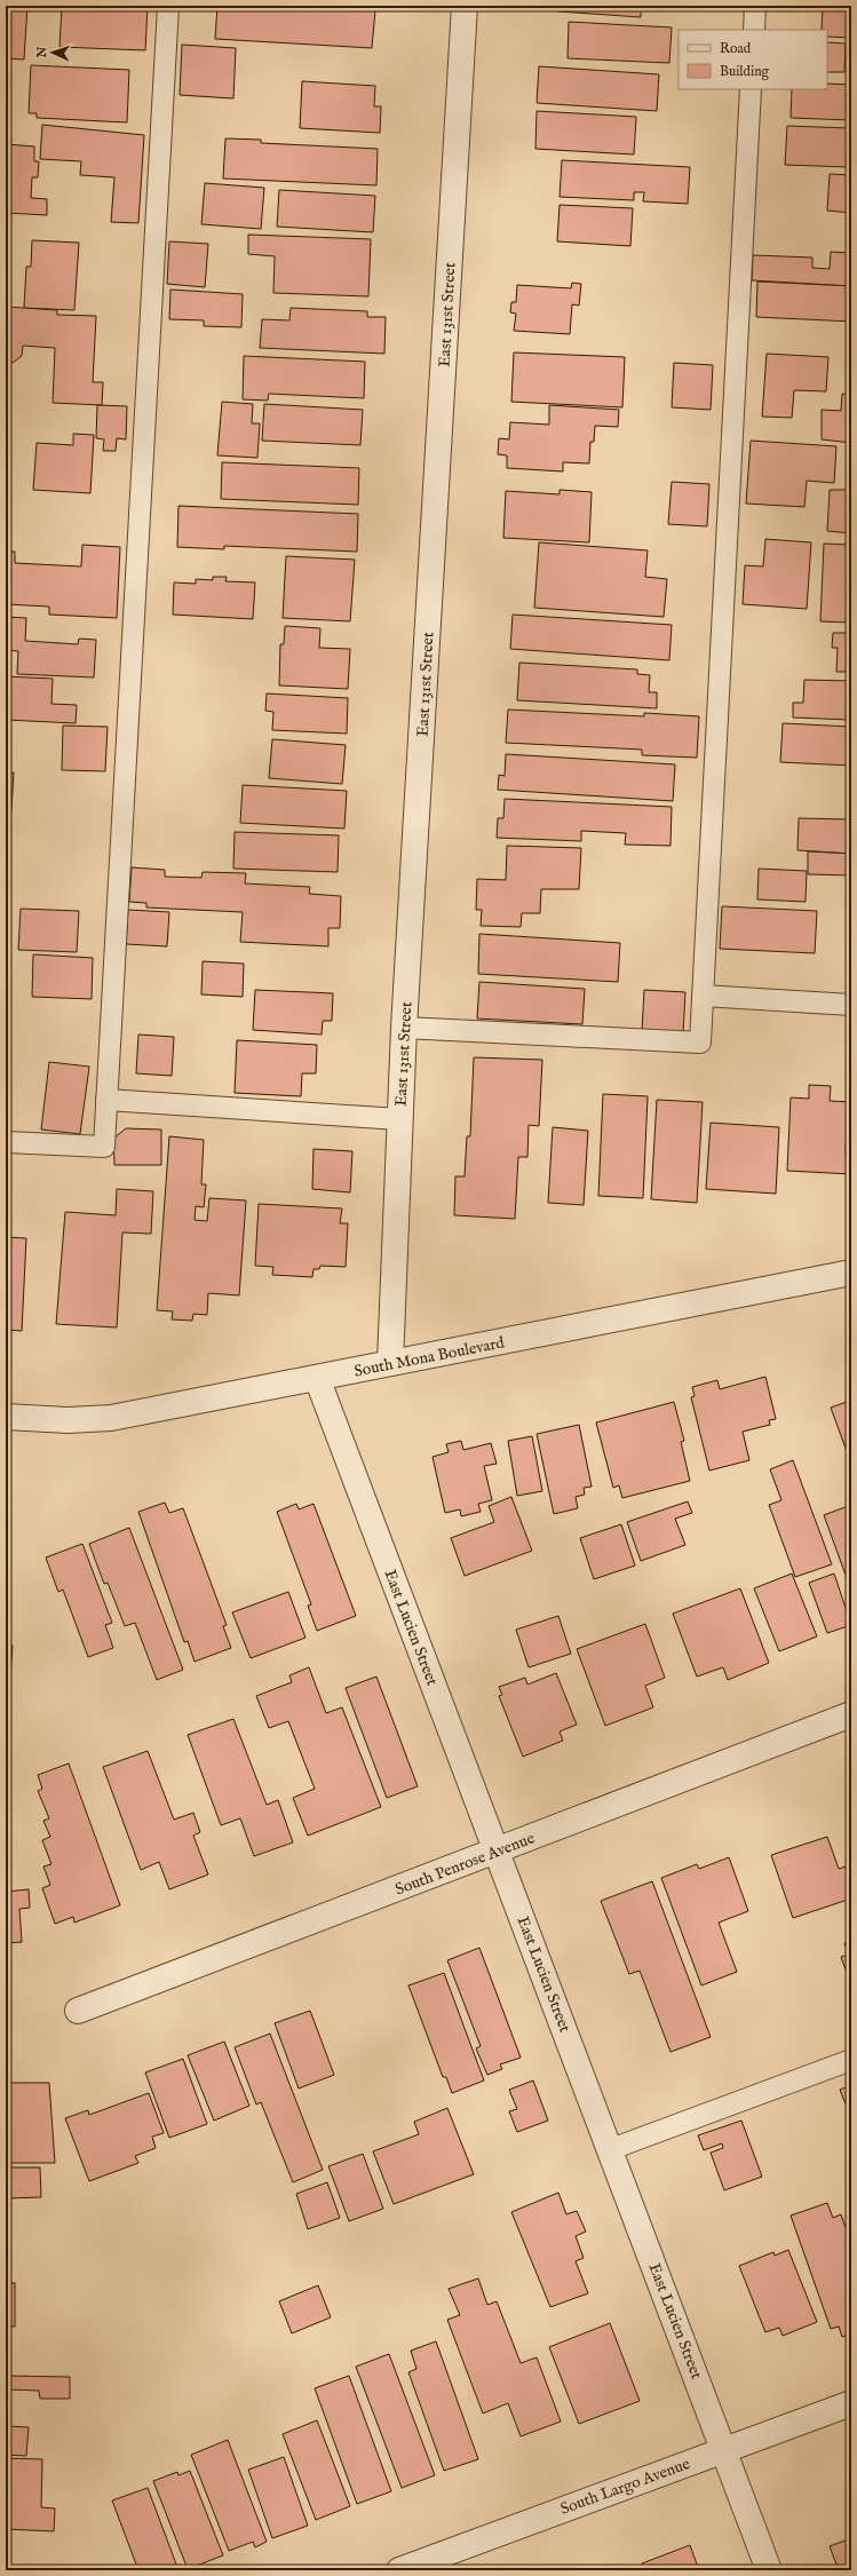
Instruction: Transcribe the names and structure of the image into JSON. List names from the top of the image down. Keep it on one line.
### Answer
{"streets":{"street":["East 131st Street","South Mona Boulevard","East Lucien Street","South Penrose Avenue","South Largo Avenue"]},"crossings":[["East 131st Street","South Mona Boulevard"],["South Mona Boulevard","East Lucien Street"],["East Lucien Street","South Penrose Avenue"],["East Lucien Street","South Largo Avenue"]],"legend":["Road","Building"],"north":"left"}
